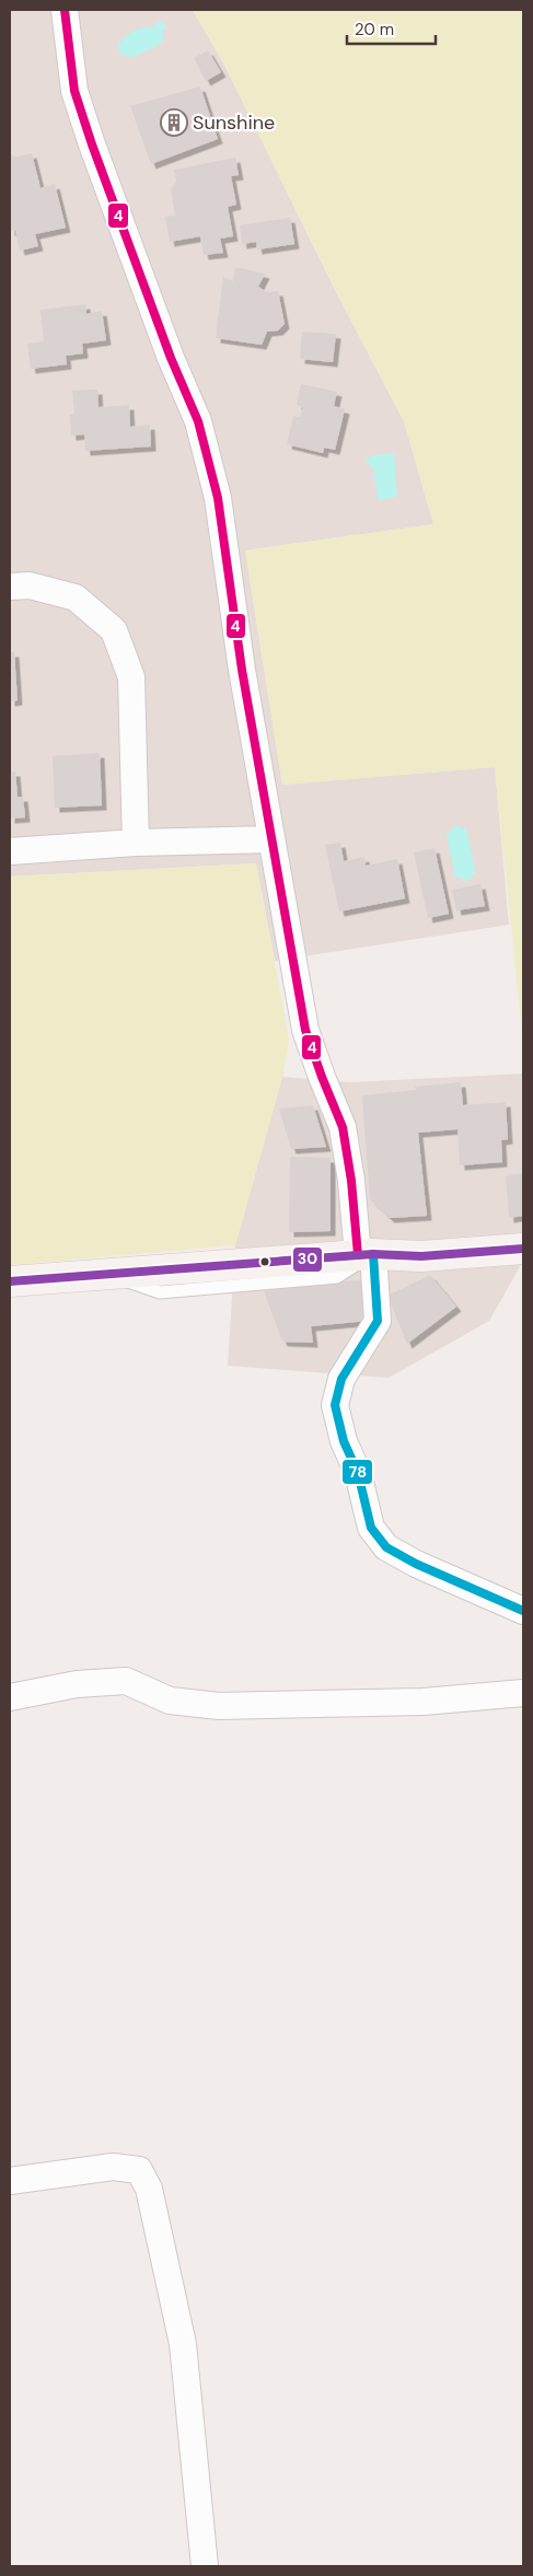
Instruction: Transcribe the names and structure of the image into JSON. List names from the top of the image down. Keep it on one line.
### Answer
{"places":{"building":["Sunshine"]},"lines":["transit line 4","transit line 30","transit line 78"],"scale_bar":"20 m"}
